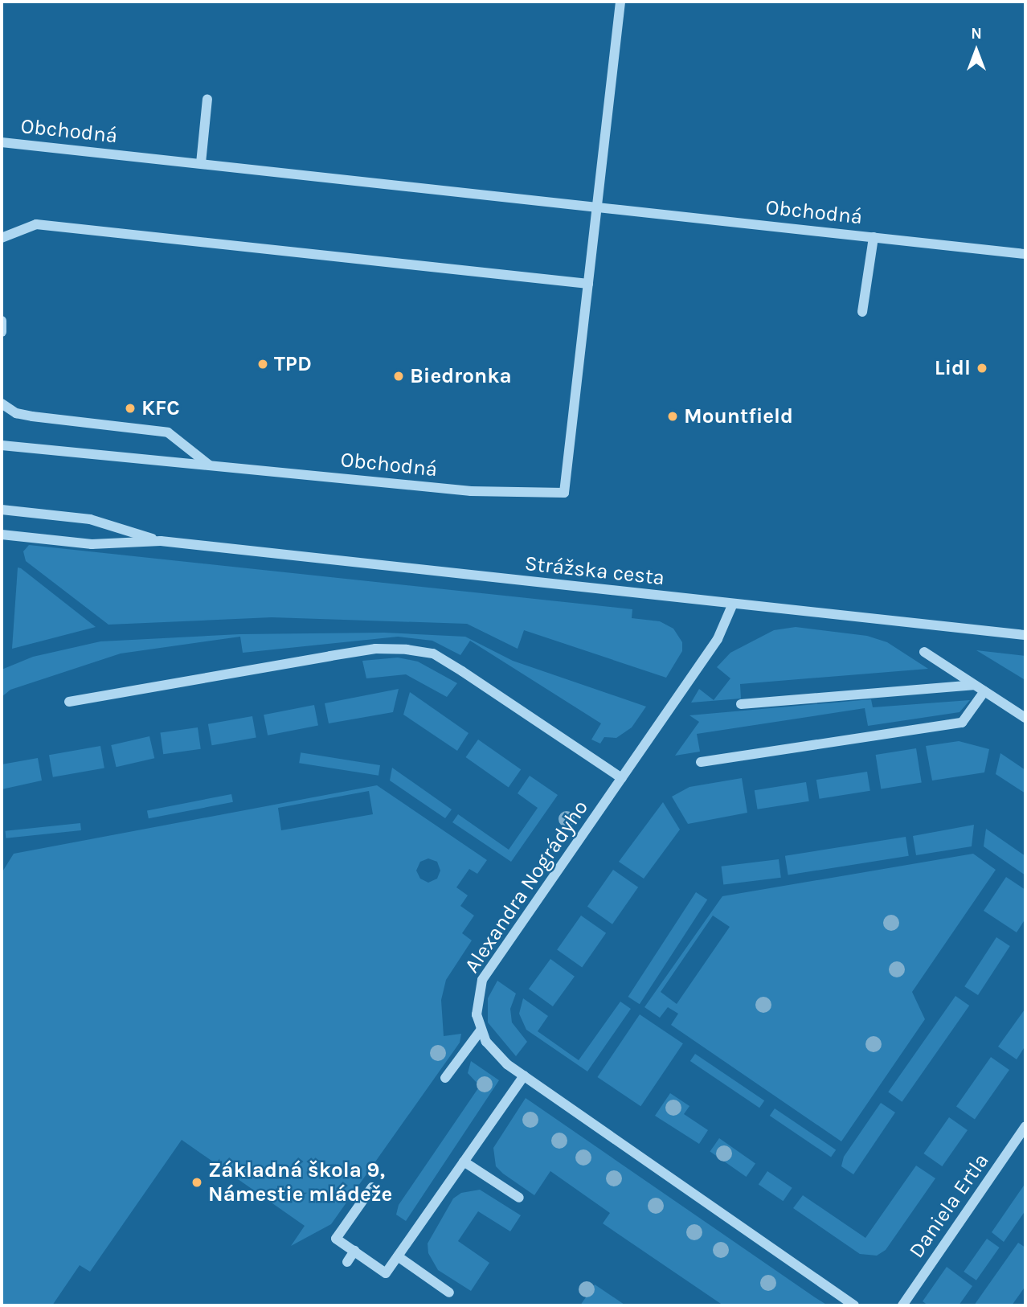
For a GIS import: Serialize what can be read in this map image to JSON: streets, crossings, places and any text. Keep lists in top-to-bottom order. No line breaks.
{"streets":{"street":["Obchodná","Strážska cesta","Alexandra Nográdyho","Daniela Ertla"]},"crossings":[["Strážska cesta","Alexandra Nográdyho"]],"places":["TPD","Lidl","Biedronka","KFC","Mountfield","Základná škola 9, Námestie mládeže"],"north":"top"}
